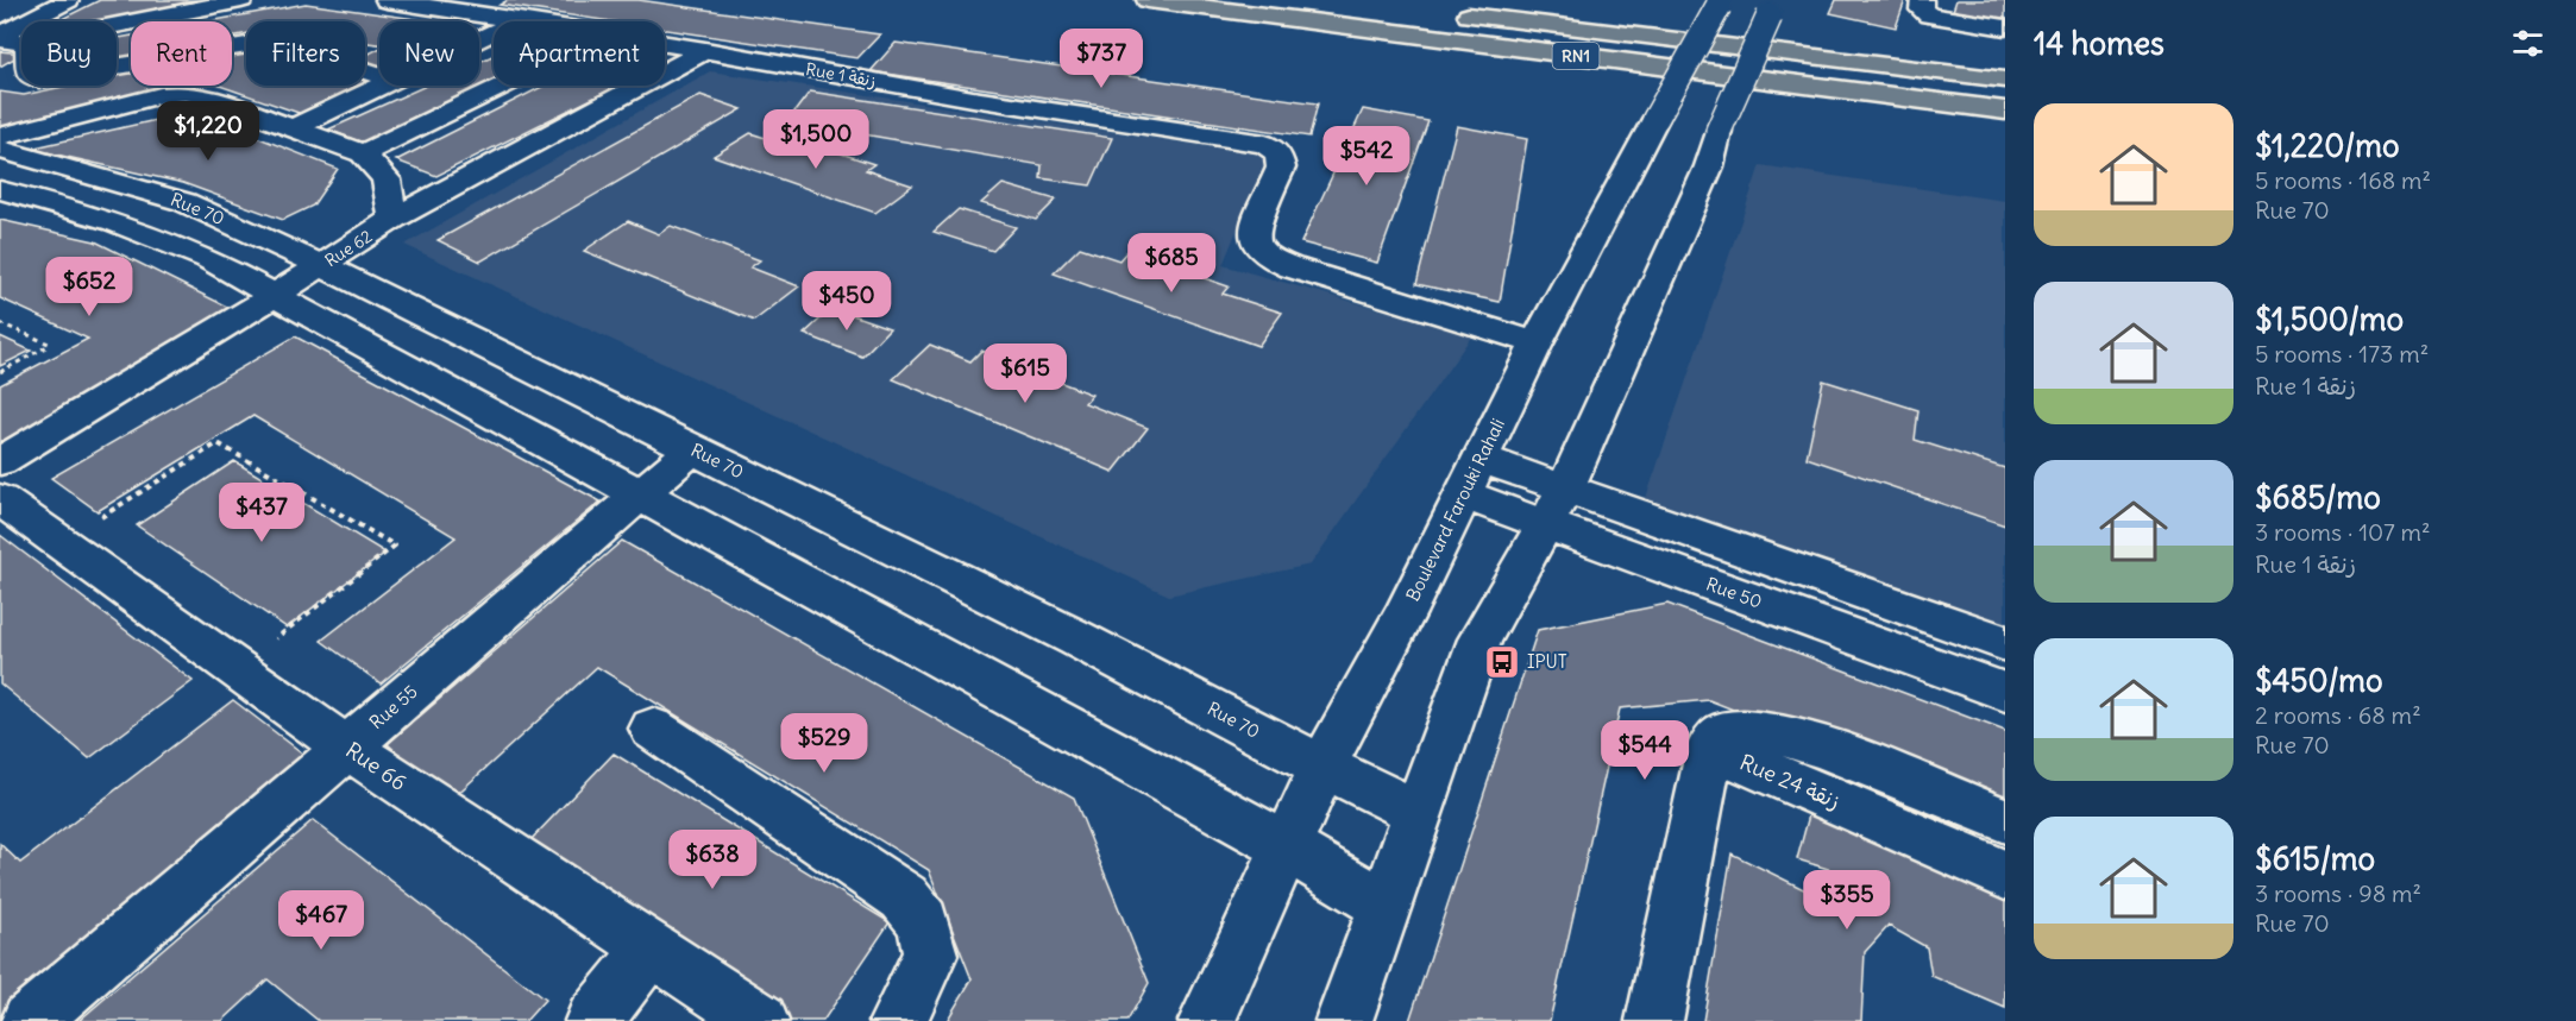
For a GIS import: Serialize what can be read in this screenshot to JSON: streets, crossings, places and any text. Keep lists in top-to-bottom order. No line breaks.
{"streets":{"highway":["RN1"],"street":["Rue 1 زنقة","Rue 70","Rue 62","Boulevard Farouki Rahali","Rue 50","Rue 55","Rue 66","Rue 24 زنقة"]},"crossings":[["Rue 1 زنقة","Rue 62"],["Rue 1 زنقة","Boulevard Farouki Rahali"],["Rue 70","Rue 62"],["Rue 70","Boulevard Farouki Rahali"],["Rue 70","Rue 55"],["Boulevard Farouki Rahali","Rue 50"],["Rue 55","Rue 66"]],"places":{"bus stop":["IPUT"]},"page":{"heading":"14 homes","chip":["Buy","Rent","Filters","New","Apartment"],"price":["$737","$1,220","$1,500","$542","$685","$652","$450","$615","$437","$529","$544","$638","$355","$467"],"list":[{"name":"$1,220/mo","note":"5 rooms · 168 m² · Rue 70"},{"name":"$1,500/mo","note":"5 rooms · 173 m² · Rue 1 زنقة"},{"name":"$685/mo","note":"3 rooms · 107 m² · Rue 1 زنقة"},{"name":"$450/mo","note":"2 rooms · 68 m² · Rue 70"},{"name":"$615/mo","note":"3 rooms · 98 m² · Rue 70"}]}}
